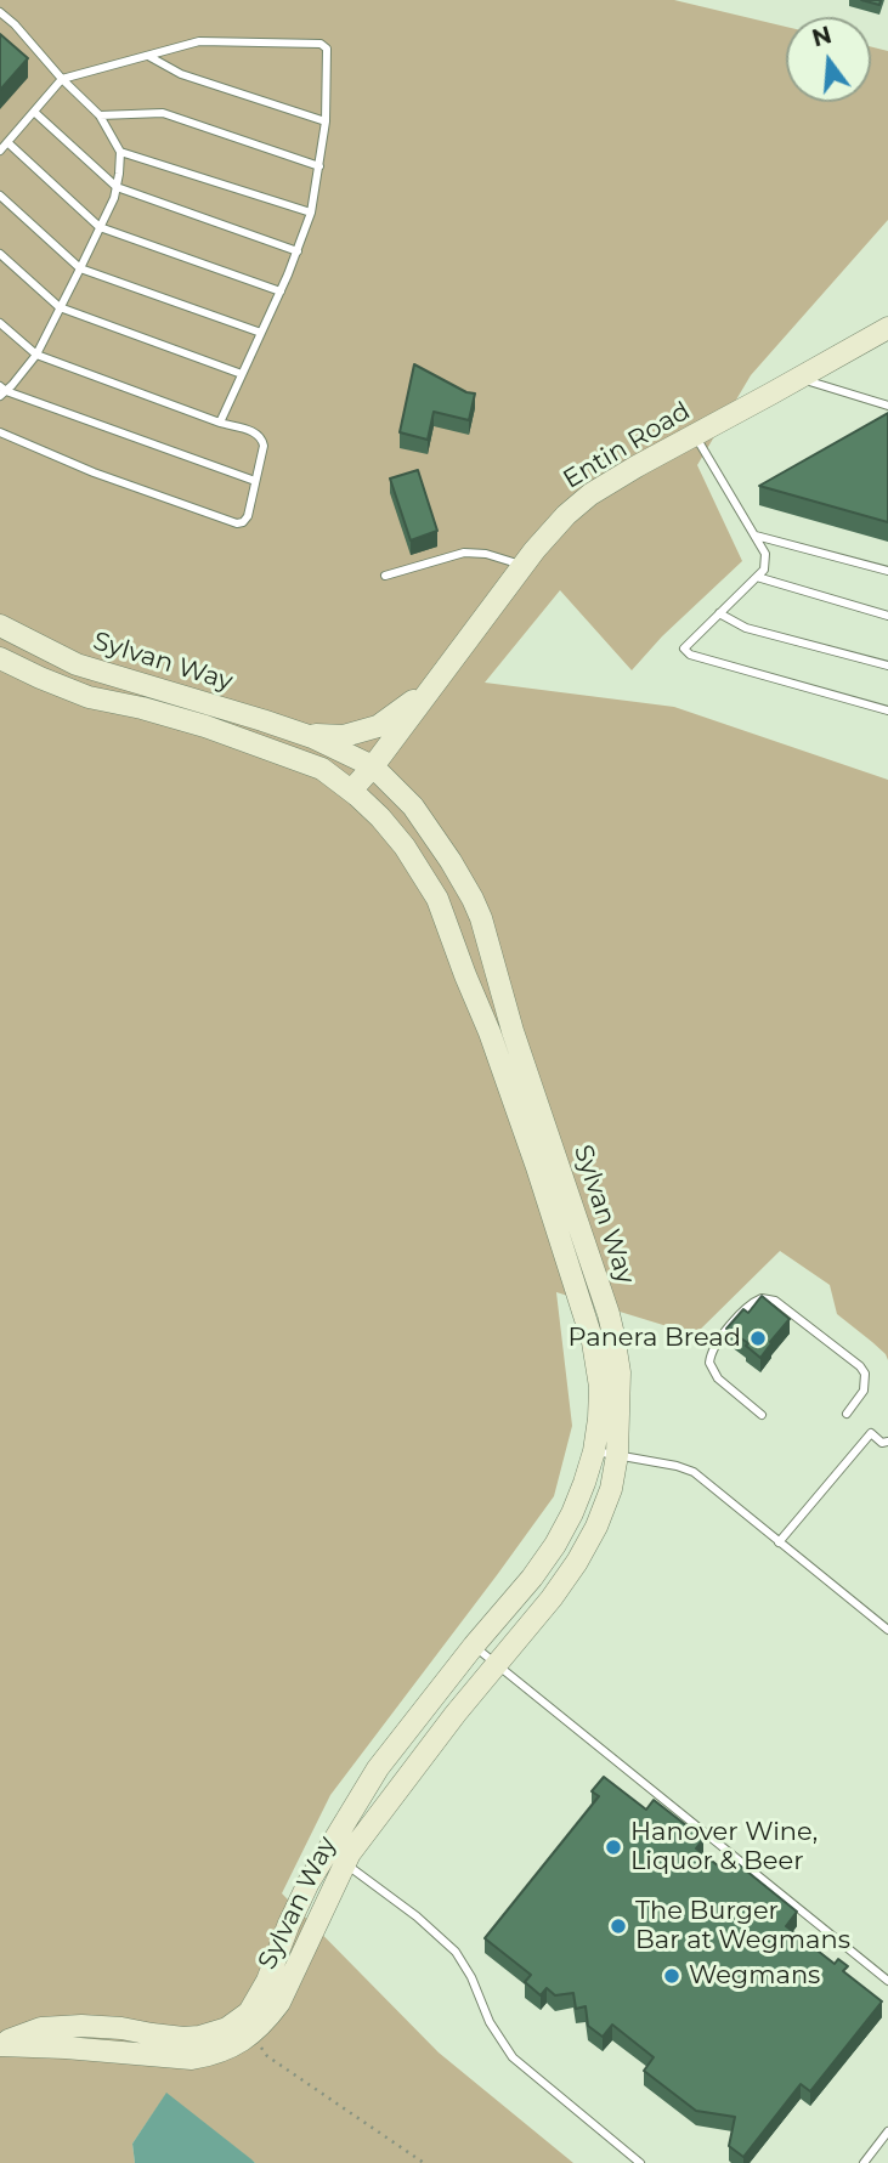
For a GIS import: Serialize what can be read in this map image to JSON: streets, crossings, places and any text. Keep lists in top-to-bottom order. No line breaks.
{"streets":{"street":["Entin Road","Sylvan Way"]},"crossings":[["Entin Road","Sylvan Way"]],"places":["Panera Bread","Hanover Wine, Liquor & Beer","The Burger Bar at Wegmans","Wegmans"],"north":"top"}
